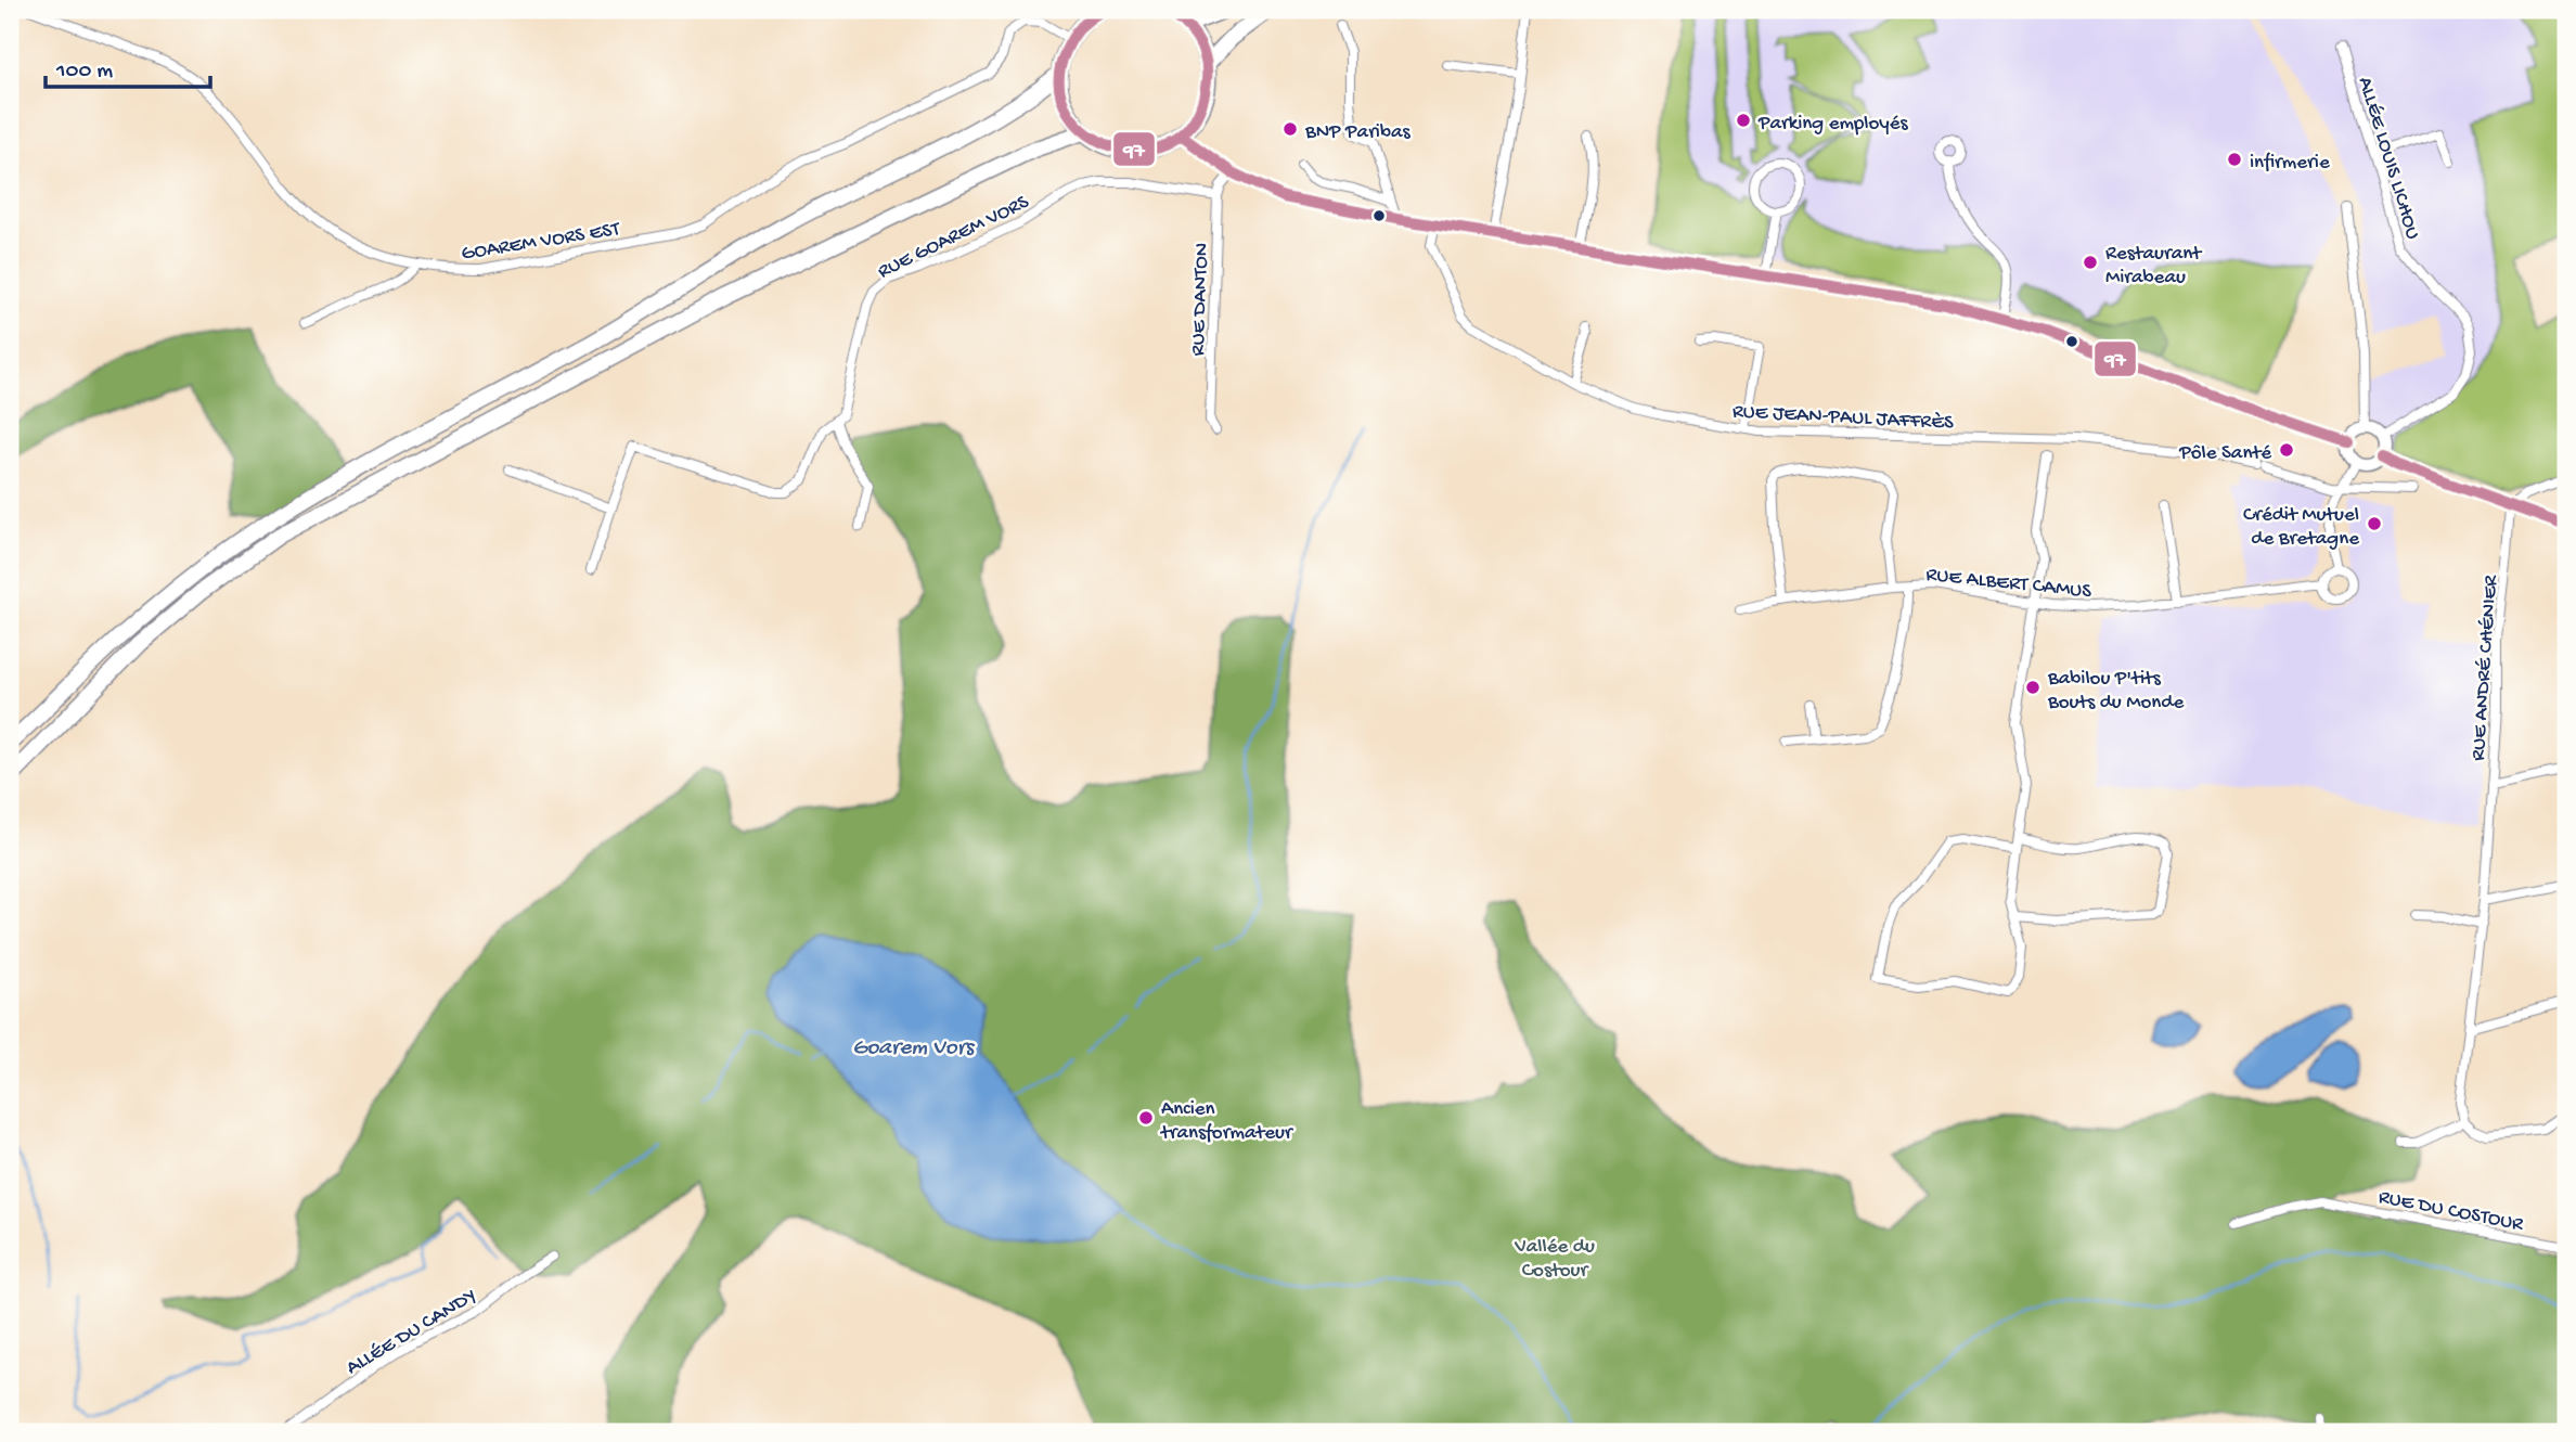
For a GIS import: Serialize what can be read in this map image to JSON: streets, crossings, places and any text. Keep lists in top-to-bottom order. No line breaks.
{"streets":{"street":["ALLÉE LOUIS LICHOU","RUE GOAREM VORS","GOAREM VORS EST","RUE DANTON","RUE JEAN-PAUL JAFFRÈS","RUE ALBERT CAMUS","RUE ANDRÉ CHÉNIER","RUE DU COSTOUR","ALLÉE DU CANDY"]},"crossings":[["RUE GOAREM VORS","RUE DANTON"]],"water":["Goarem Vors"],"parks":["Vallée du Costour"],"places":["Parking employés","BNP Paribas","infirmerie","Restaurant Mirabeau","Pôle Santé","Crédit Mutuel de Bretagne","Babilou P'tits Bouts du Monde","Ancien transformateur"],"lines":["transit line 97"],"scale_bar":"100 m"}
